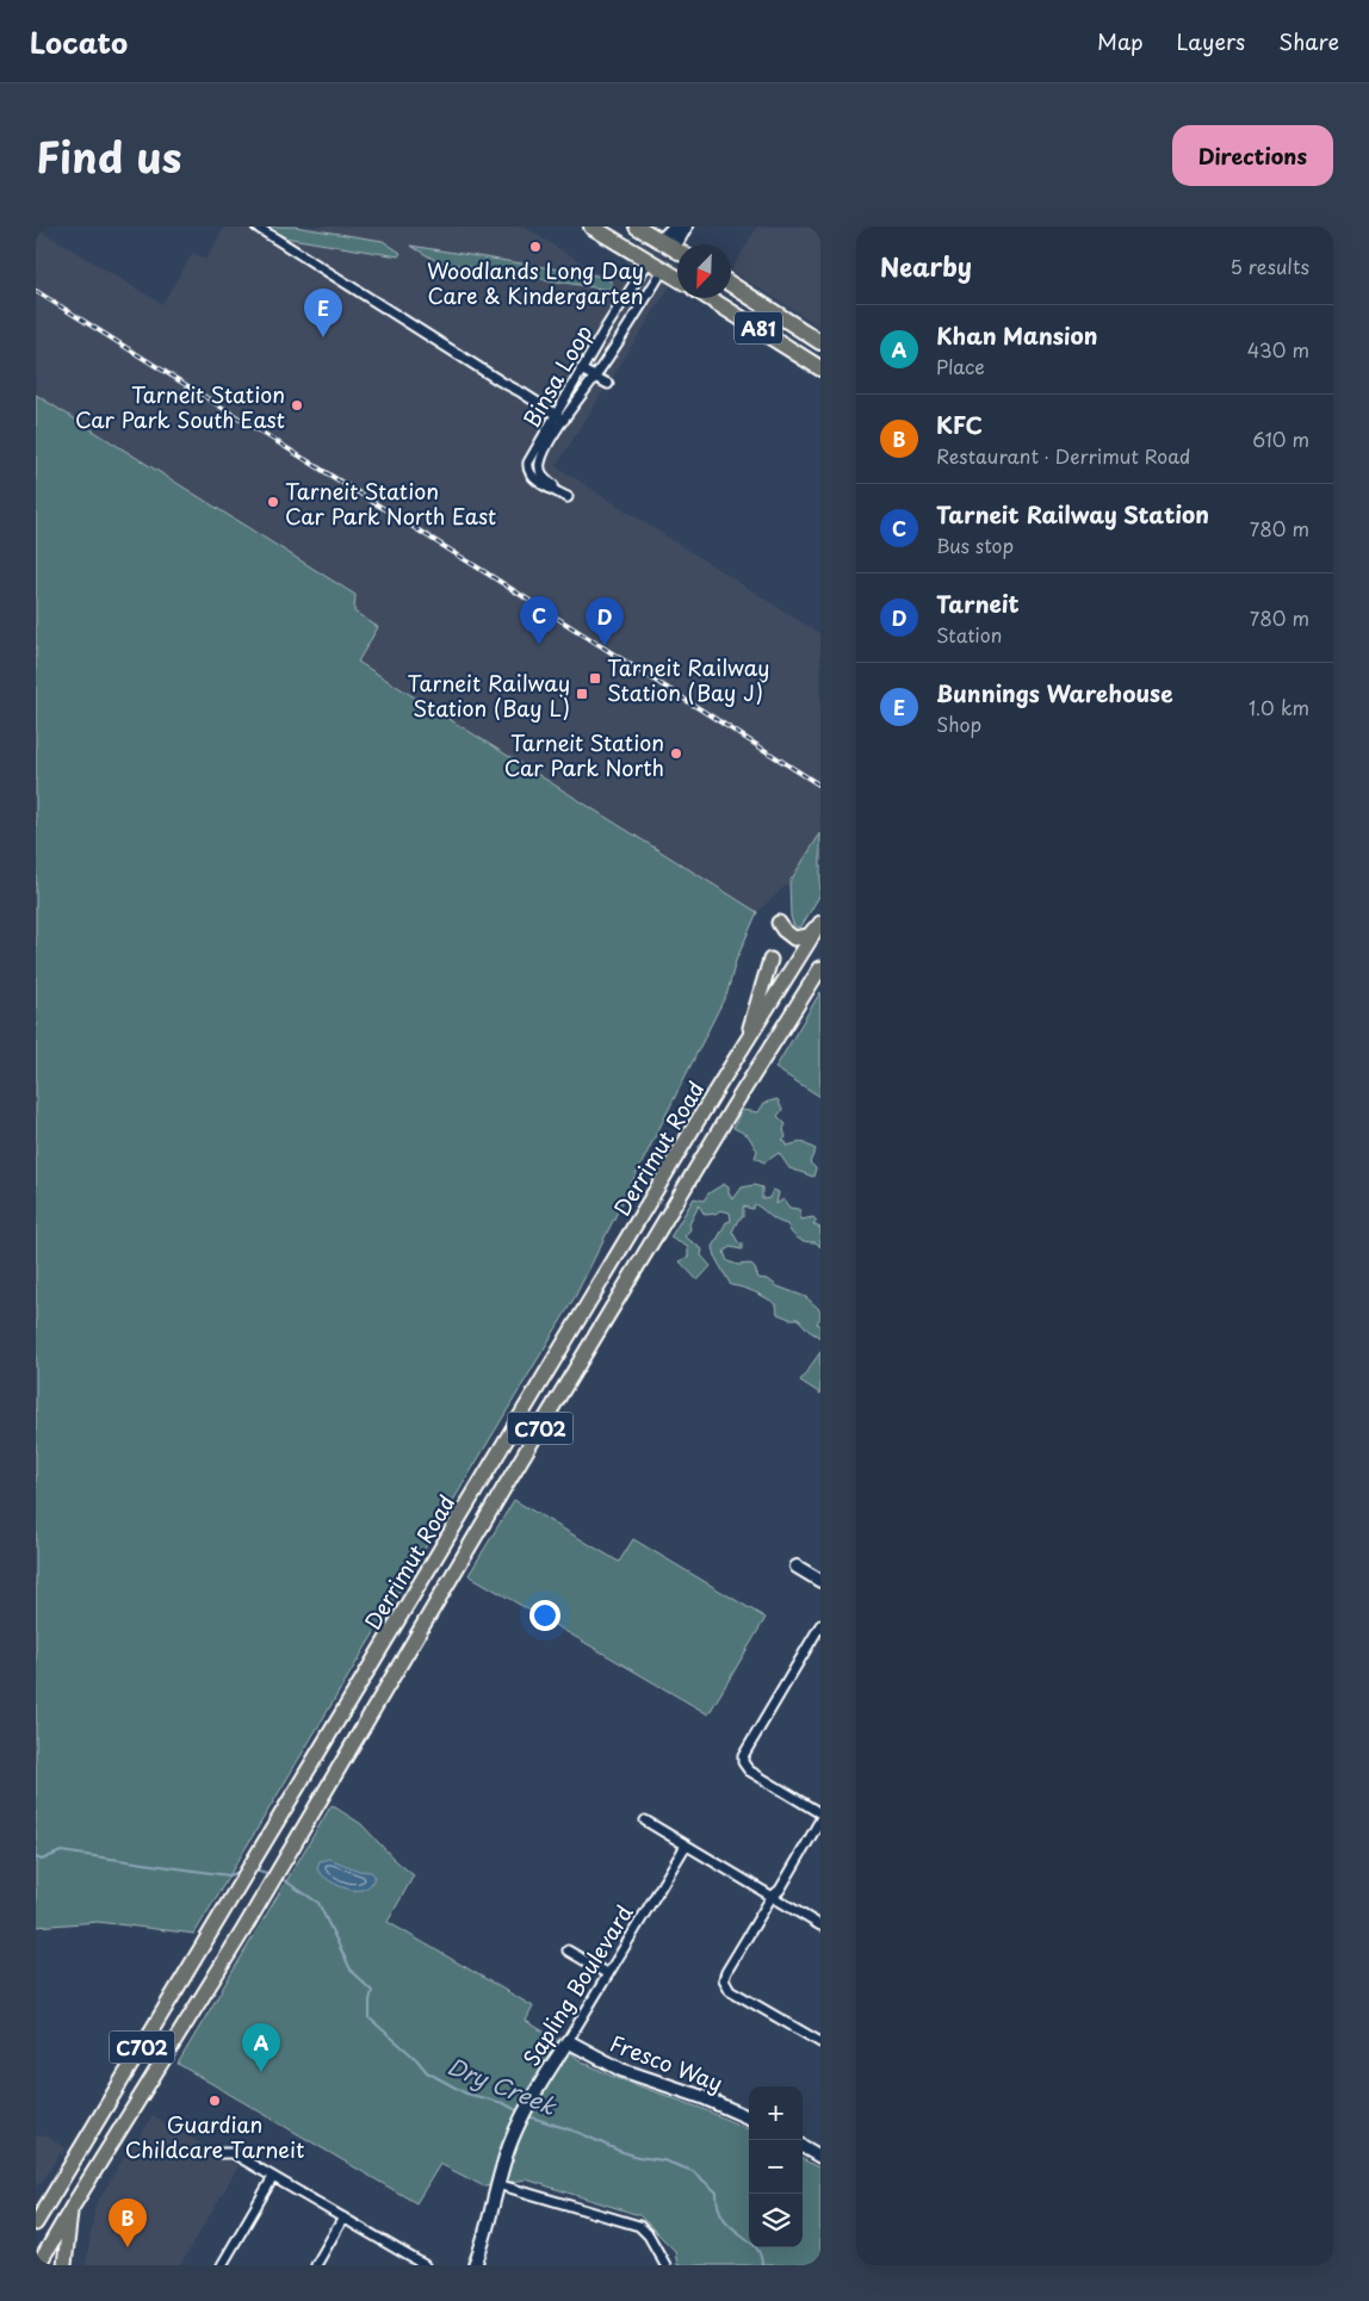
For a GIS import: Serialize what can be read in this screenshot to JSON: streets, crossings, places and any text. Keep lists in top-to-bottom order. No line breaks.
{"streets":{"highway":["A81"],"main road":["Derrimut Road","C702"],"street":["Binsa Loop","Sapling Boulevard","Fresco Way"]},"crossings":[["Sapling Boulevard","Fresco Way"]],"water":["Dry Creek"],"places":{"other":["Woodlands Long Day Care & Kindergarten","Tarneit Station Car Park South East","Tarneit Station Car Park North East","Tarneit Station Car Park North","Guardian Childcare Tarneit"],"transit":["Tarneit Railway Station (Bay J)","Tarneit Railway Station (Bay L)"]},"north":"bottom left","page":{"header":"Locato","nav":["Map","Layers","Share"],"title":"Find us","buttons":"Directions","heading":["Nearby","5 results"],"pins":["E","C","D","A","B"],"list":[{"mark":"A","name":"Khan Mansion","note":"Place","value":"430 m"},{"mark":"B","name":"KFC","note":"Restaurant · Derrimut Road","value":"610 m"},{"mark":"C","name":"Tarneit Railway Station","note":"Bus stop","value":"780 m"},{"mark":"D","name":"Tarneit","note":"Station","value":"780 m"},{"mark":"E","name":"Bunnings Warehouse","note":"Shop","value":"1.0 km"}],"map_buttons":["+","−"]}}
